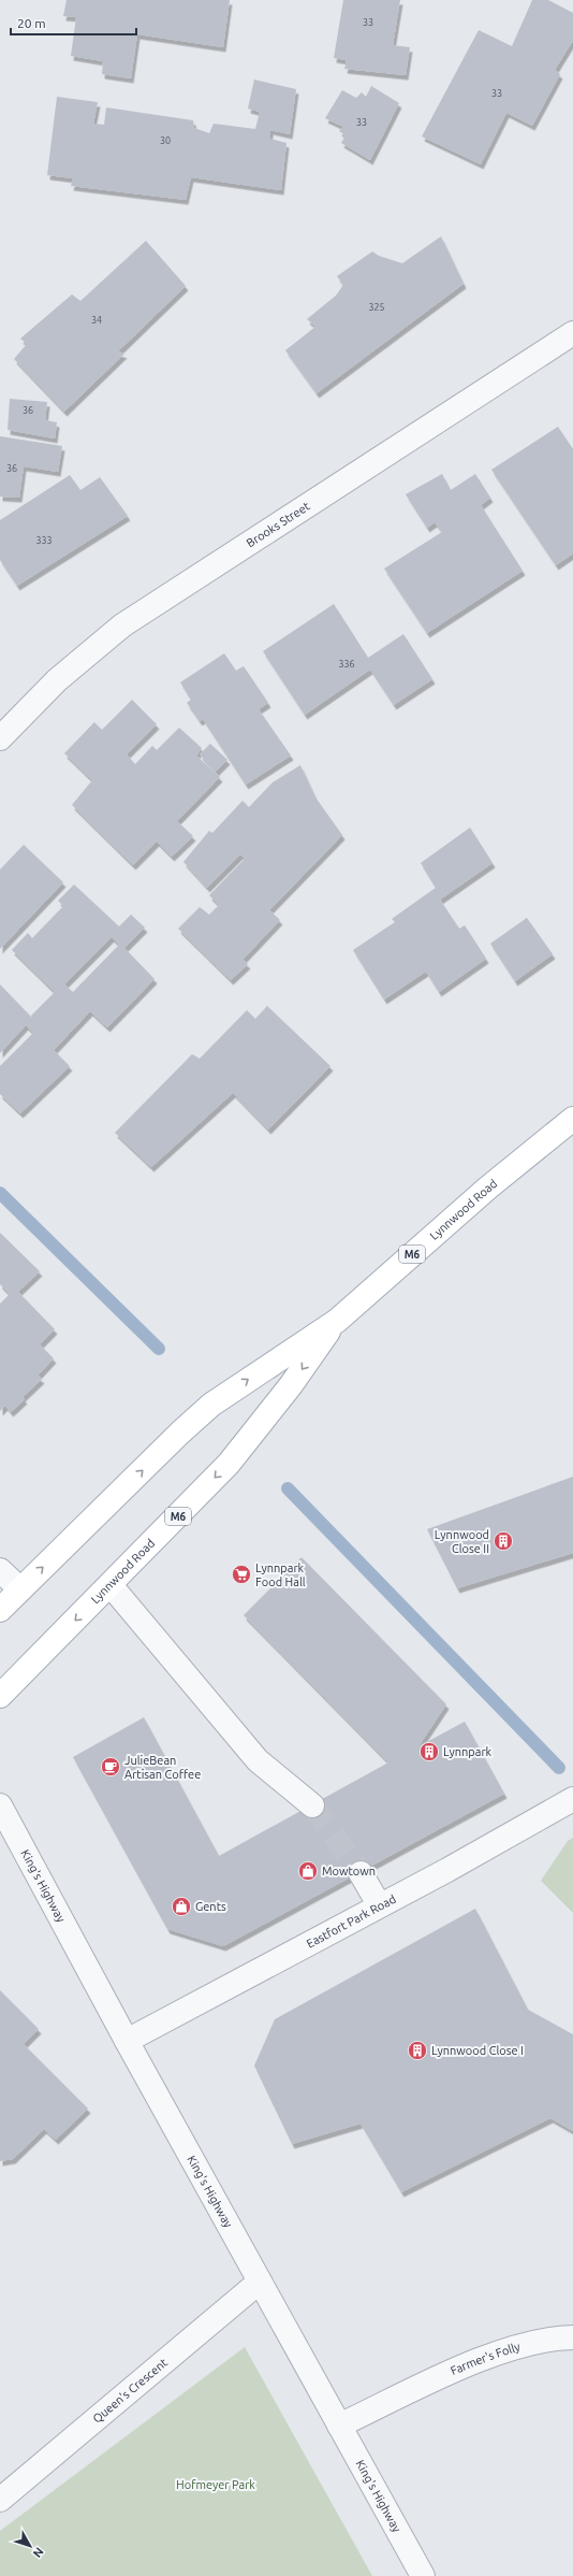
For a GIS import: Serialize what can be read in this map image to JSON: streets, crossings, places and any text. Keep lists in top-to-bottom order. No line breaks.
{"streets":{"main road":["Lynnwood Road","M6"],"street":["Brooks Street","King's Highway","Eastfort Park Road","Farmer's Folly","Queen's Crescent"]},"crossings":[["King's Highway","Eastfort Park Road"],["King's Highway","Farmer's Folly"],["King's Highway","Queen's Crescent"]],"parks":["Hofmeyer Park"],"places":{"building":["Lynnwood Close II","Lynnpark","Lynnwood Close I"],"supermarket":["Lynnpark Food Hall"],"cafe":["JulieBean Artisan Coffee"],"shop":["Mowtown","Gents"]},"house_numbers":["33","33","33","30","325","34","36","36","333","336"],"scale_bar":"20 m","north":"bottom right"}
